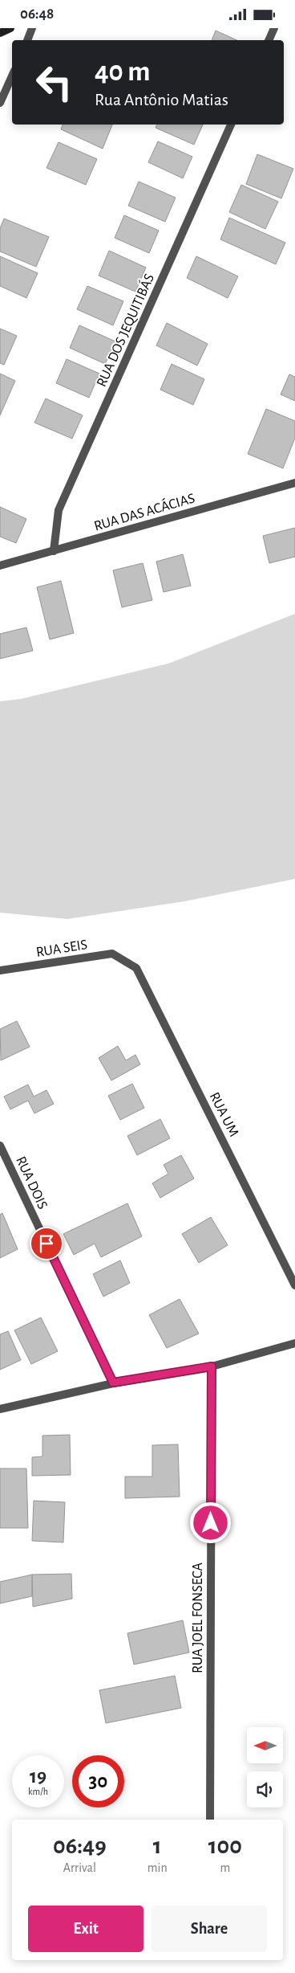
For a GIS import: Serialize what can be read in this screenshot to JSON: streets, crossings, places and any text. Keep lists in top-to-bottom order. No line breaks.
{"streets":{"street":["RUA DOS JEQUITIBÁS","RUA DAS ACÁCIAS","RUA SEIS","RUA UM","RUA DOIS","RUA JOEL FONSECA"]},"crossings":[["RUA DOS JEQUITIBÁS","RUA DAS ACÁCIAS"],["RUA SEIS","RUA UM"]],"north":"left","page":{"status":"06:48","turn":["40 m","Rua Antônio Matias"],"speed":"19 km/h","limit":"30","eta":["06:49","Arrival","1","min","100","m"],"buttons":["Exit","Share"]}}
